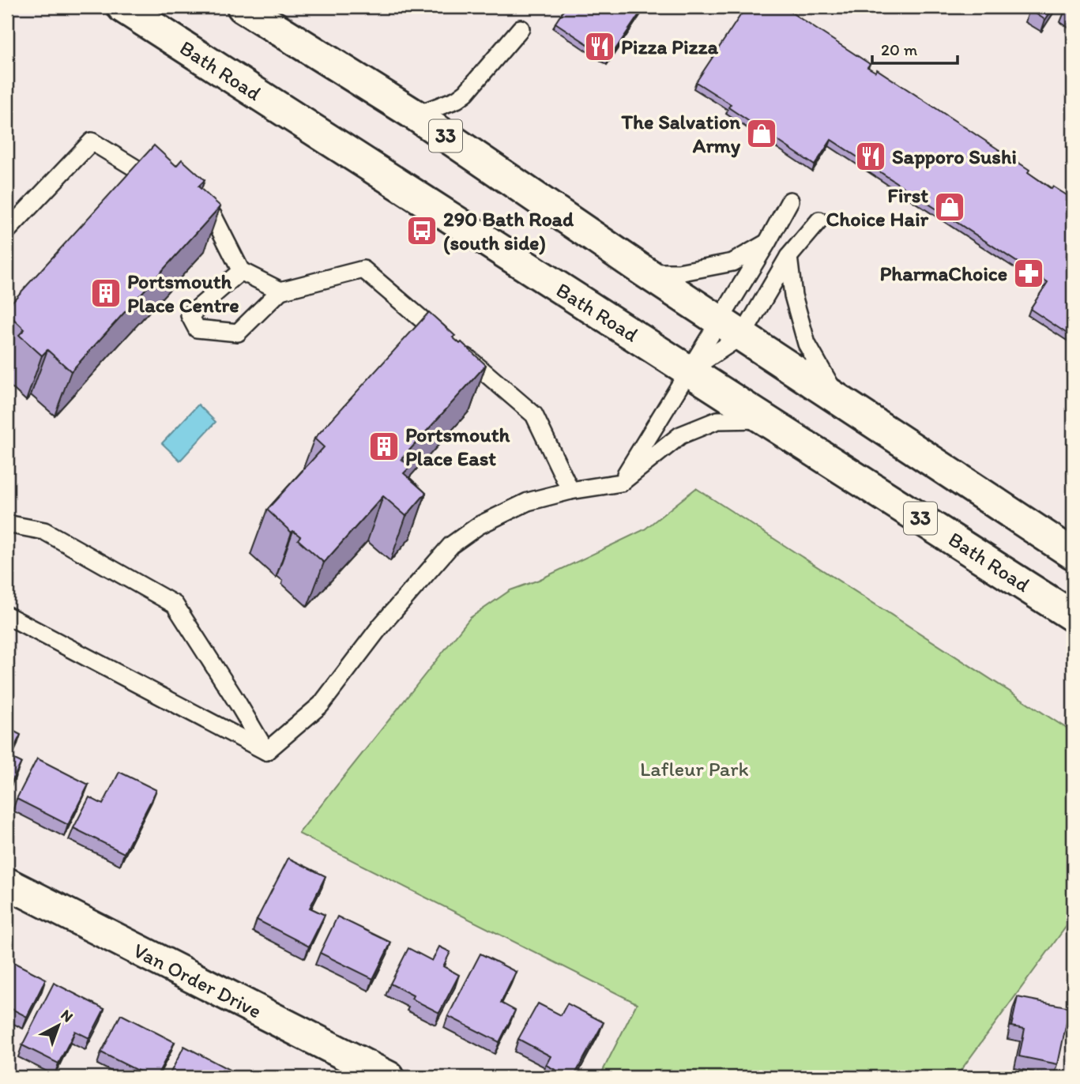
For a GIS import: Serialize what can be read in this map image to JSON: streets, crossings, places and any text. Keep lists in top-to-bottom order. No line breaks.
{"streets":{"main road":["Bath Road","33","Van Order Drive"]},"parks":["Lafleur Park"],"places":{"restaurant":["Pizza Pizza","Sapporo Sushi"],"shop":["The Salvation Army","First Choice Hair"],"bus stop":["290 Bath Road (south side)"],"pharmacy":["PharmaChoice"],"building":["Portsmouth Place Centre","Portsmouth Place East"]},"scale_bar":"20 m","north":"top right"}
